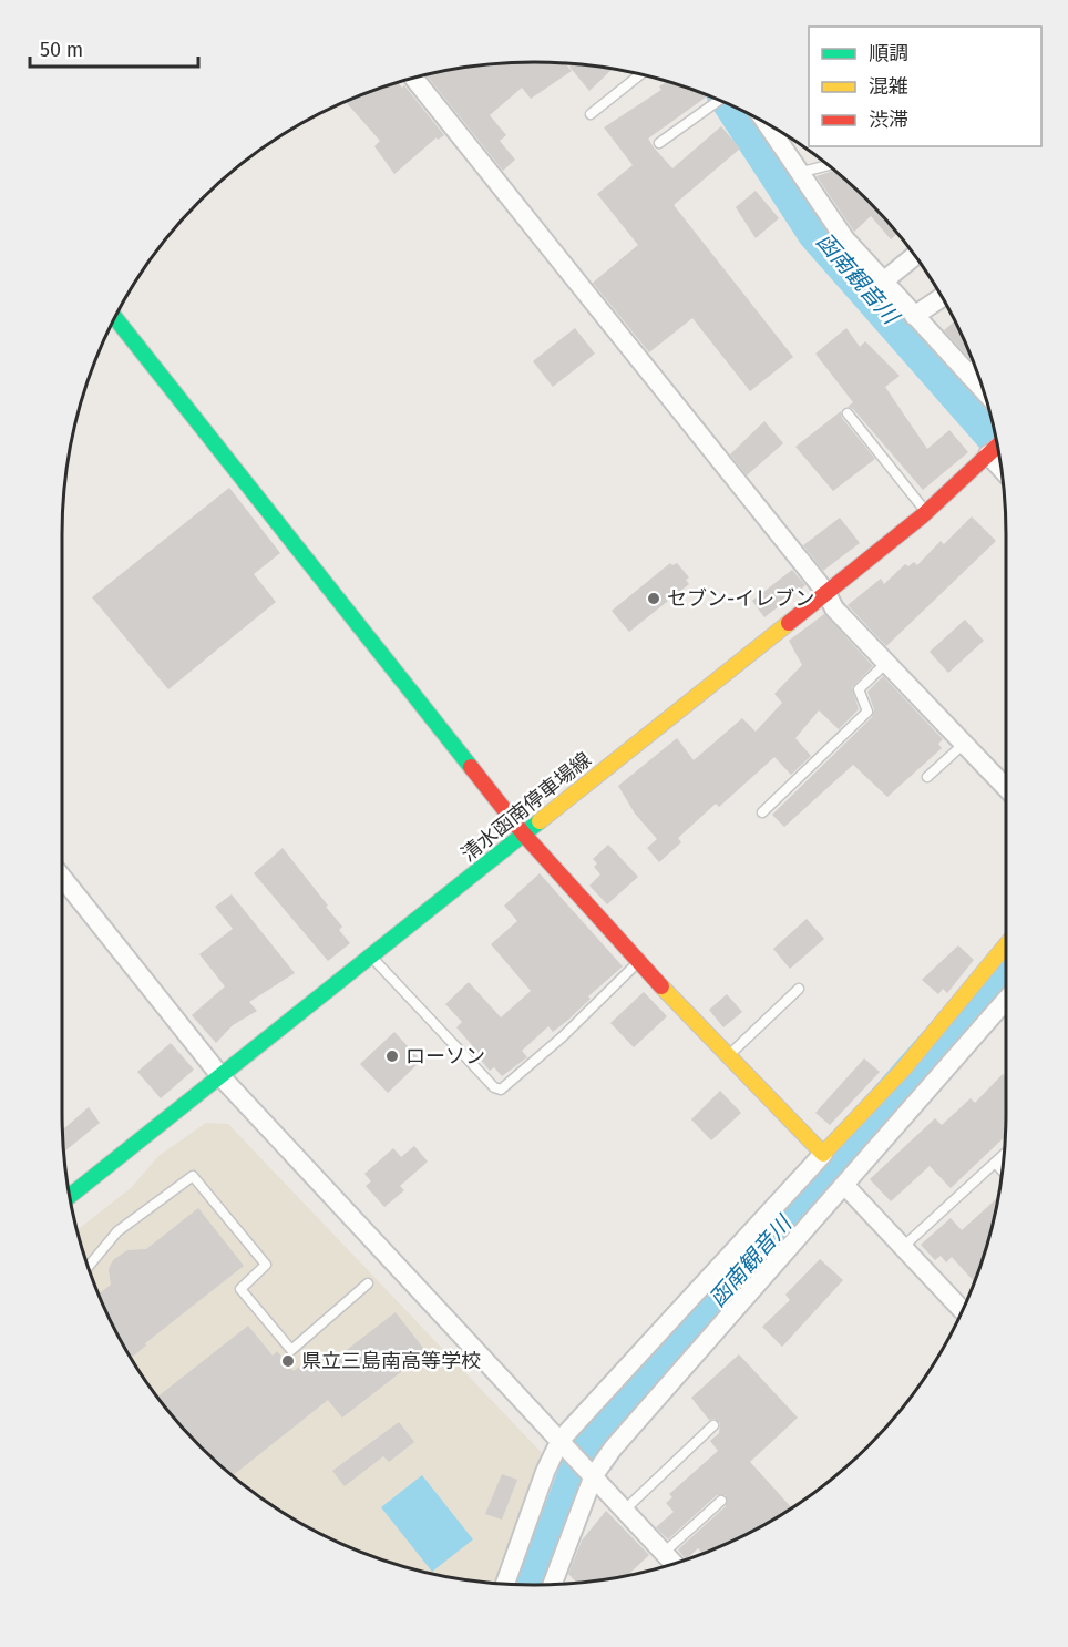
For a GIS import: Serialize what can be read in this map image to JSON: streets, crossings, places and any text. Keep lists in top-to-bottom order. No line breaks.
{"streets":{"street":["清水函南停車場線"]},"water":["函南観音川"],"places":["セブン-イレブン","ローソン","県立三島南高等学校"],"legend":["順調","混雑","渋滞"],"scale_bar":"50 m"}
